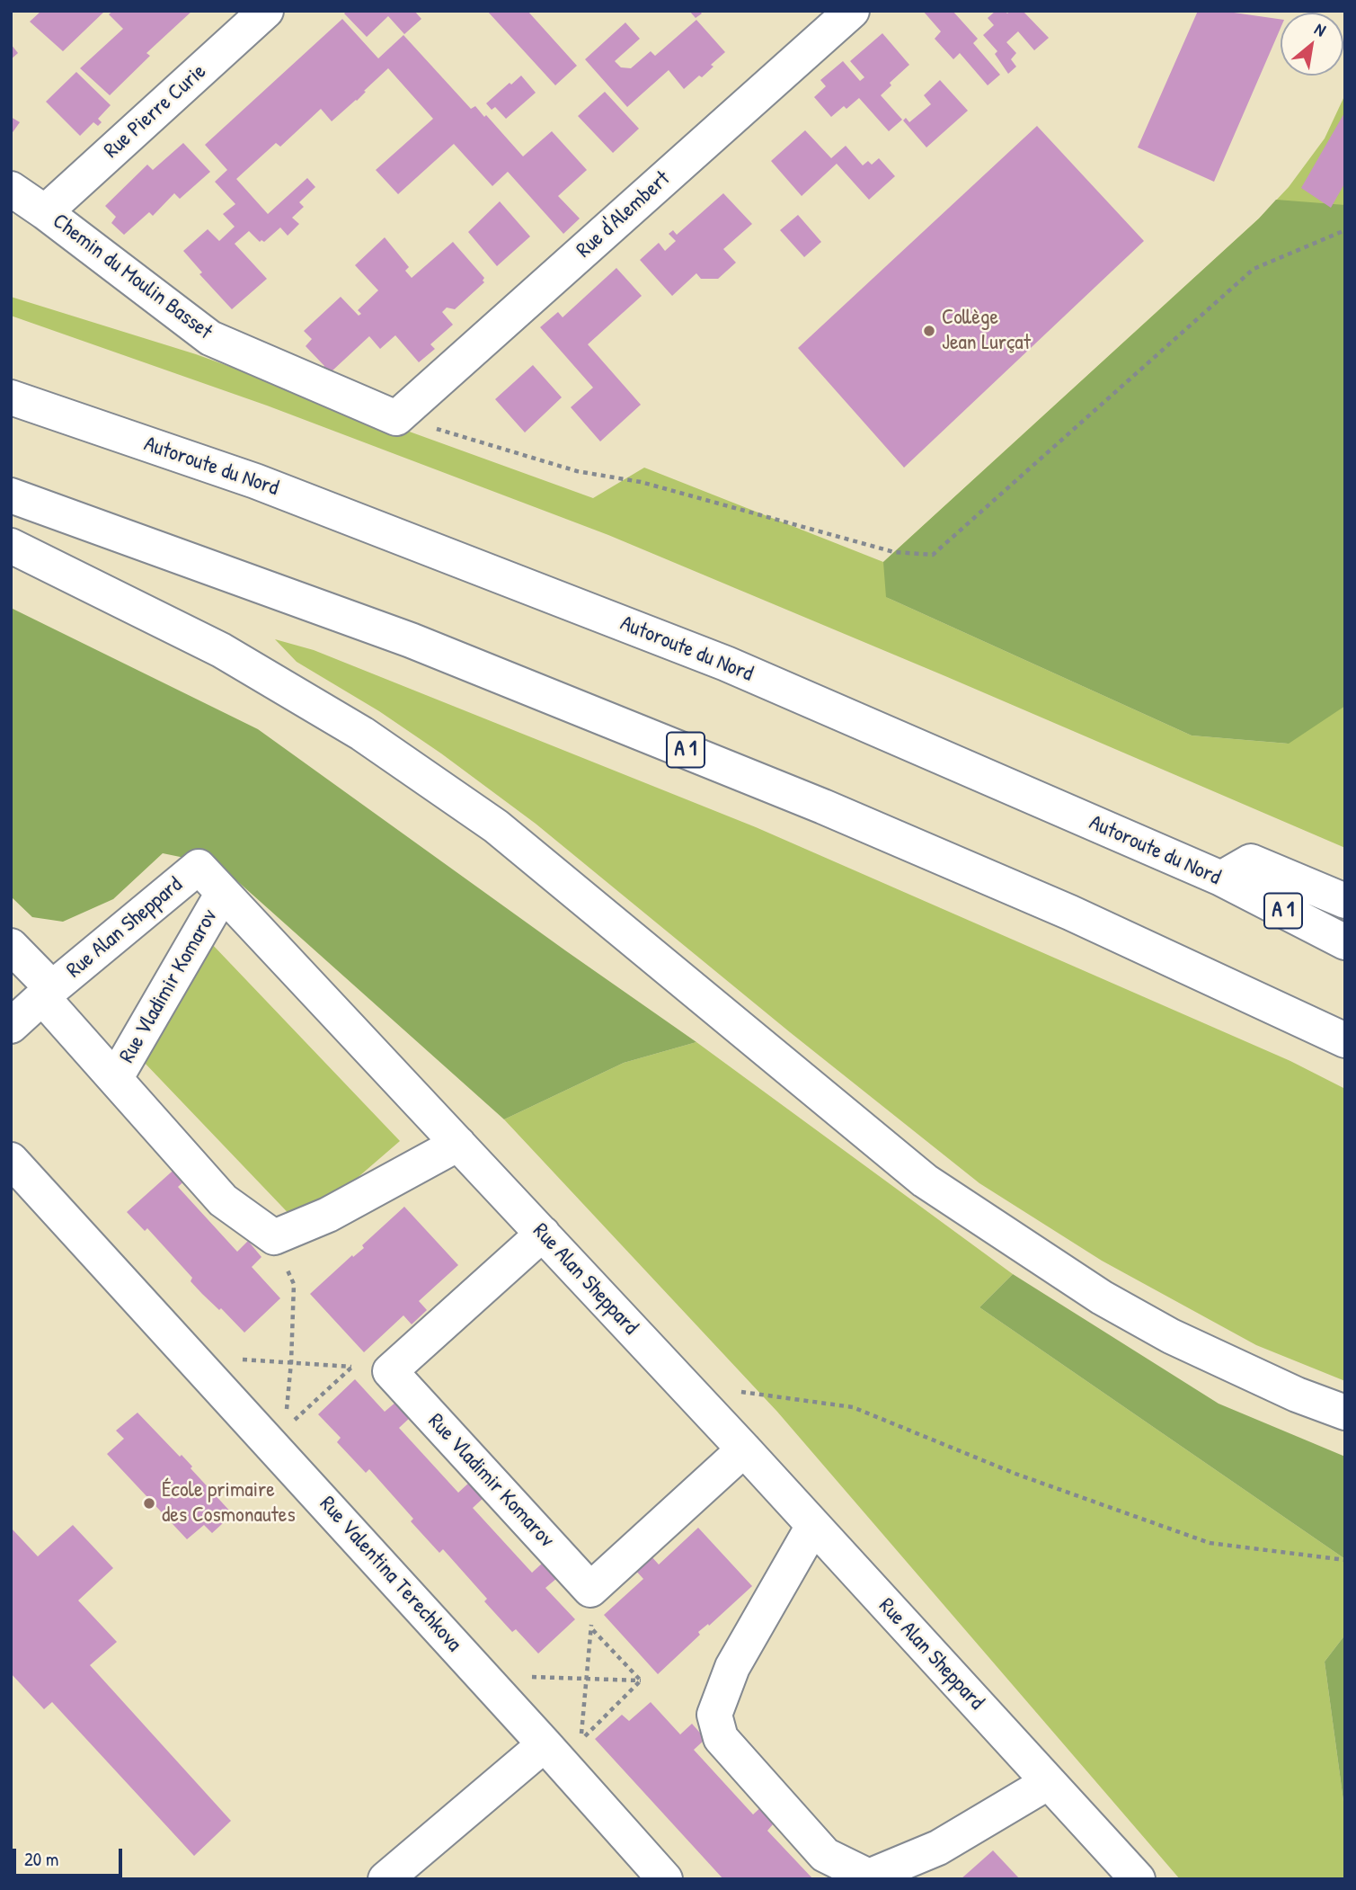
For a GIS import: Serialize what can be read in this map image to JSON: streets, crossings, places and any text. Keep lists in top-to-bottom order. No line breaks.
{"streets":{"main road":["Rue Pierre Curie","Rue d'Alembert","Chemin du Moulin Basset","Autoroute du Nord","A 1","Rue Alan Sheppard","Rue Vladimir Komarov","Rue Valentina Terechkova"]},"crossings":[["Rue Pierre Curie","Chemin du Moulin Basset"],["Rue d'Alembert","Chemin du Moulin Basset"],["Rue Alan Sheppard","Rue Vladimir Komarov"]],"places":["Collège Jean Lurçat","École primaire des Cosmonautes"],"scale_bar":"20 m","north":"top right"}
